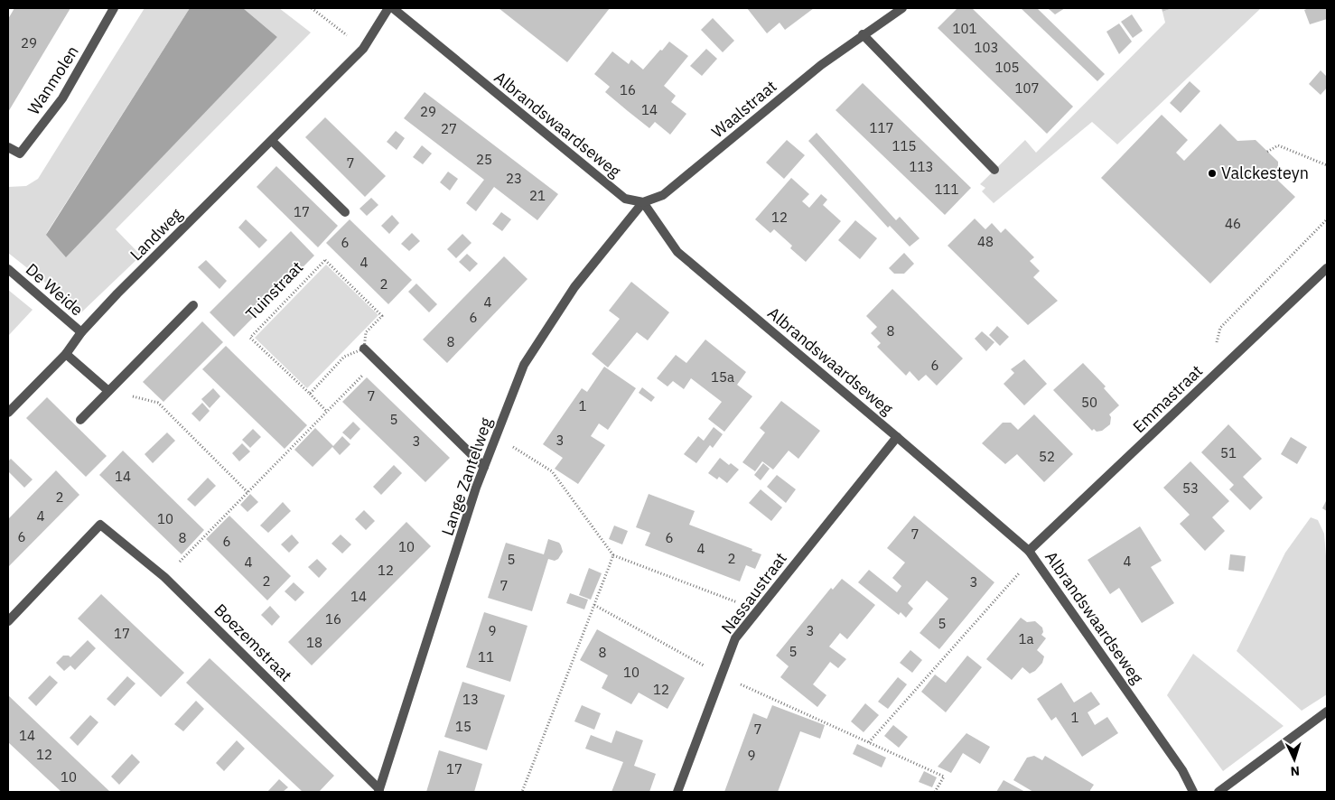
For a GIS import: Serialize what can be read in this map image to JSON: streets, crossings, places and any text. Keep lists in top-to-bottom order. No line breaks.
{"streets":{"street":["Wanmolen","Waalstraat","Albrandswaardseweg","Landweg","De Weide","Emmastraat","Lange Zantelweg","Nassaustraat","Boezemstraat"],"path":["Tuinstraat"]},"crossings":[["Waalstraat","Albrandswaardseweg"],["Waalstraat","Lange Zantelweg"],["Albrandswaardseweg","Emmastraat"],["Albrandswaardseweg","Lange Zantelweg"],["Albrandswaardseweg","Nassaustraat"],["Landweg","De Weide"],["Lange Zantelweg","Boezemstraat"]],"places":["Valckesteyn"],"house_numbers":["101","29","103","105","107","16","14","29","117","27","115","25","7","113","23","111","21","17","12","46","48","6","4","2","4","6","8","8","6","15a","7","50","1","5","3","3","51","52","14","53","2","4","10","7","6","8","6","6","10","4","2","5","4","4","12","2","3","7","14","16","5","9","3","17","1a","18","5","8","11","10","12","13","1","15","7","14","12","9","17","10"],"north":"bottom"}
